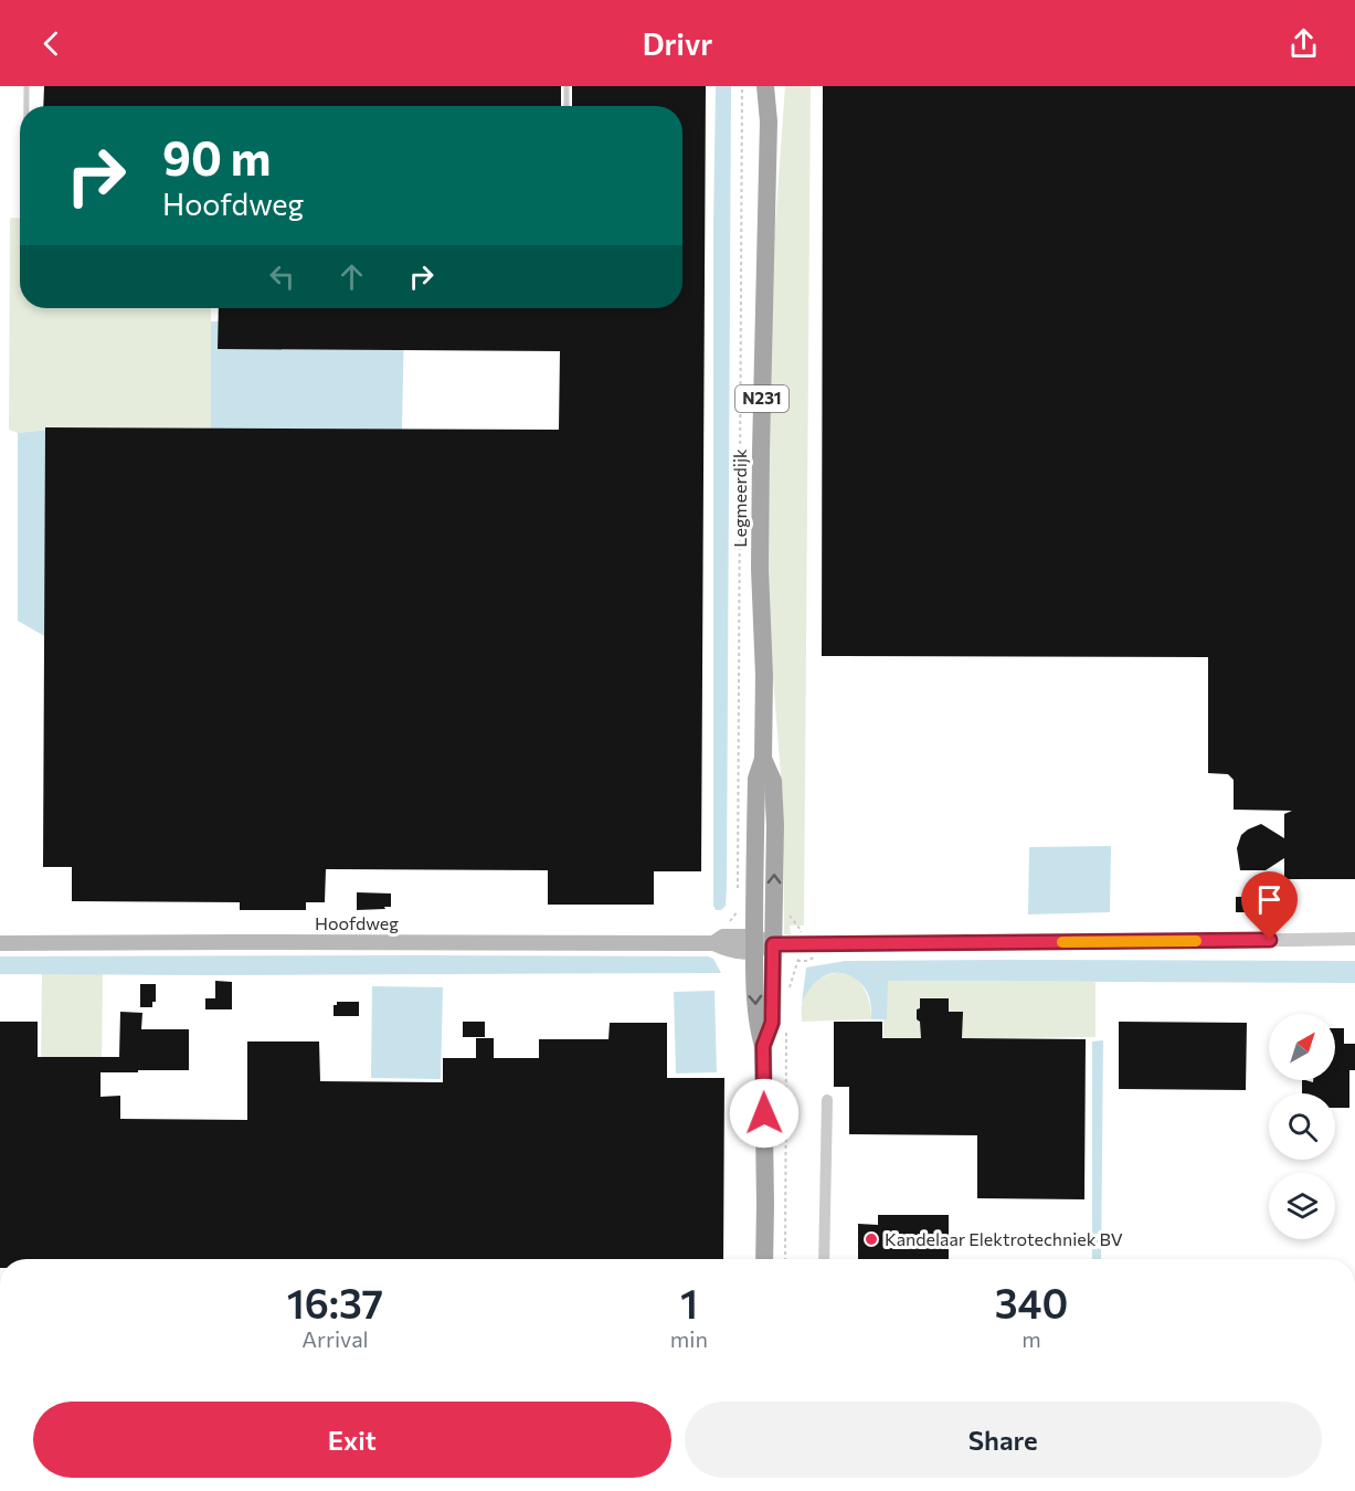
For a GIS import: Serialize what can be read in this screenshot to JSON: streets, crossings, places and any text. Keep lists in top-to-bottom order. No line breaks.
{"streets":{"main road":["N231","Legmeerdijk","Hoofdweg"]},"crossings":[["N231","Legmeerdijk"],["N231","Hoofdweg"],["Legmeerdijk","Hoofdweg"]],"places":["Kandelaar Elektrotechniek BV"],"north":"top right","page":{"header":"Drivr","turn":["90 m","Hoofdweg"],"eta":["16:37","Arrival","1","min","340","m"],"buttons":["Exit","Share"]}}
